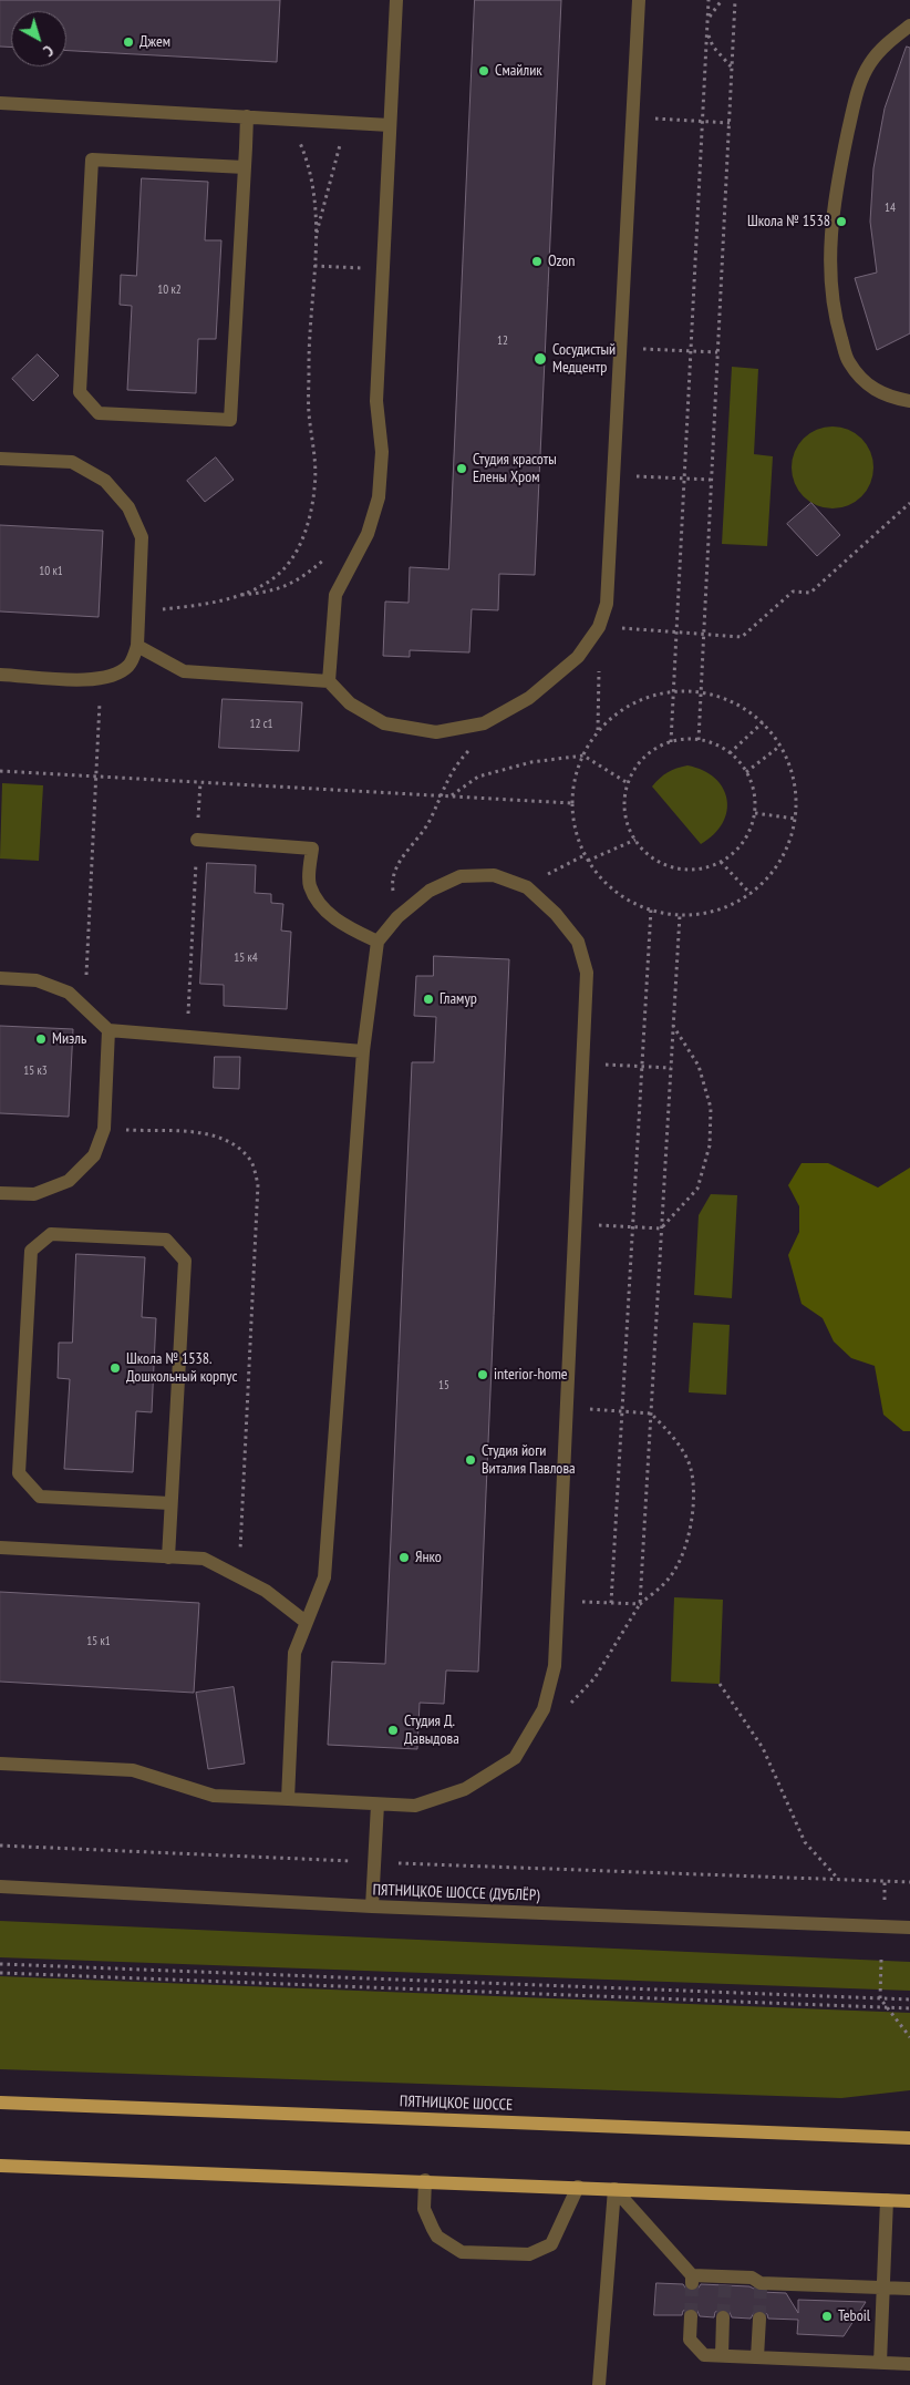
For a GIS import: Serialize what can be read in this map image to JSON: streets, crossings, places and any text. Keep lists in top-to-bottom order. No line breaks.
{"streets":{"main road":["ПЯТНИЦКОЕ ШОССЕ"],"street":["ПЯТНИЦКОЕ ШОССЕ (ДУБЛЁР)"]},"places":["Джем","Смайлик","Школа № 1538","Ozon","Сосудистый Медцентр","Студия красоты Елены Хром","Гламур","Миэль","Школа № 1538. Дошкольный корпус","interior-home","Студия йоги Виталия Павлова","Янко","Студия Д. Давыдова","Teboil"],"house_numbers":["14","10 к2","12","10 к1","12 с1","15 к4","15 к3","15","15 к1"],"north":"bottom right"}
